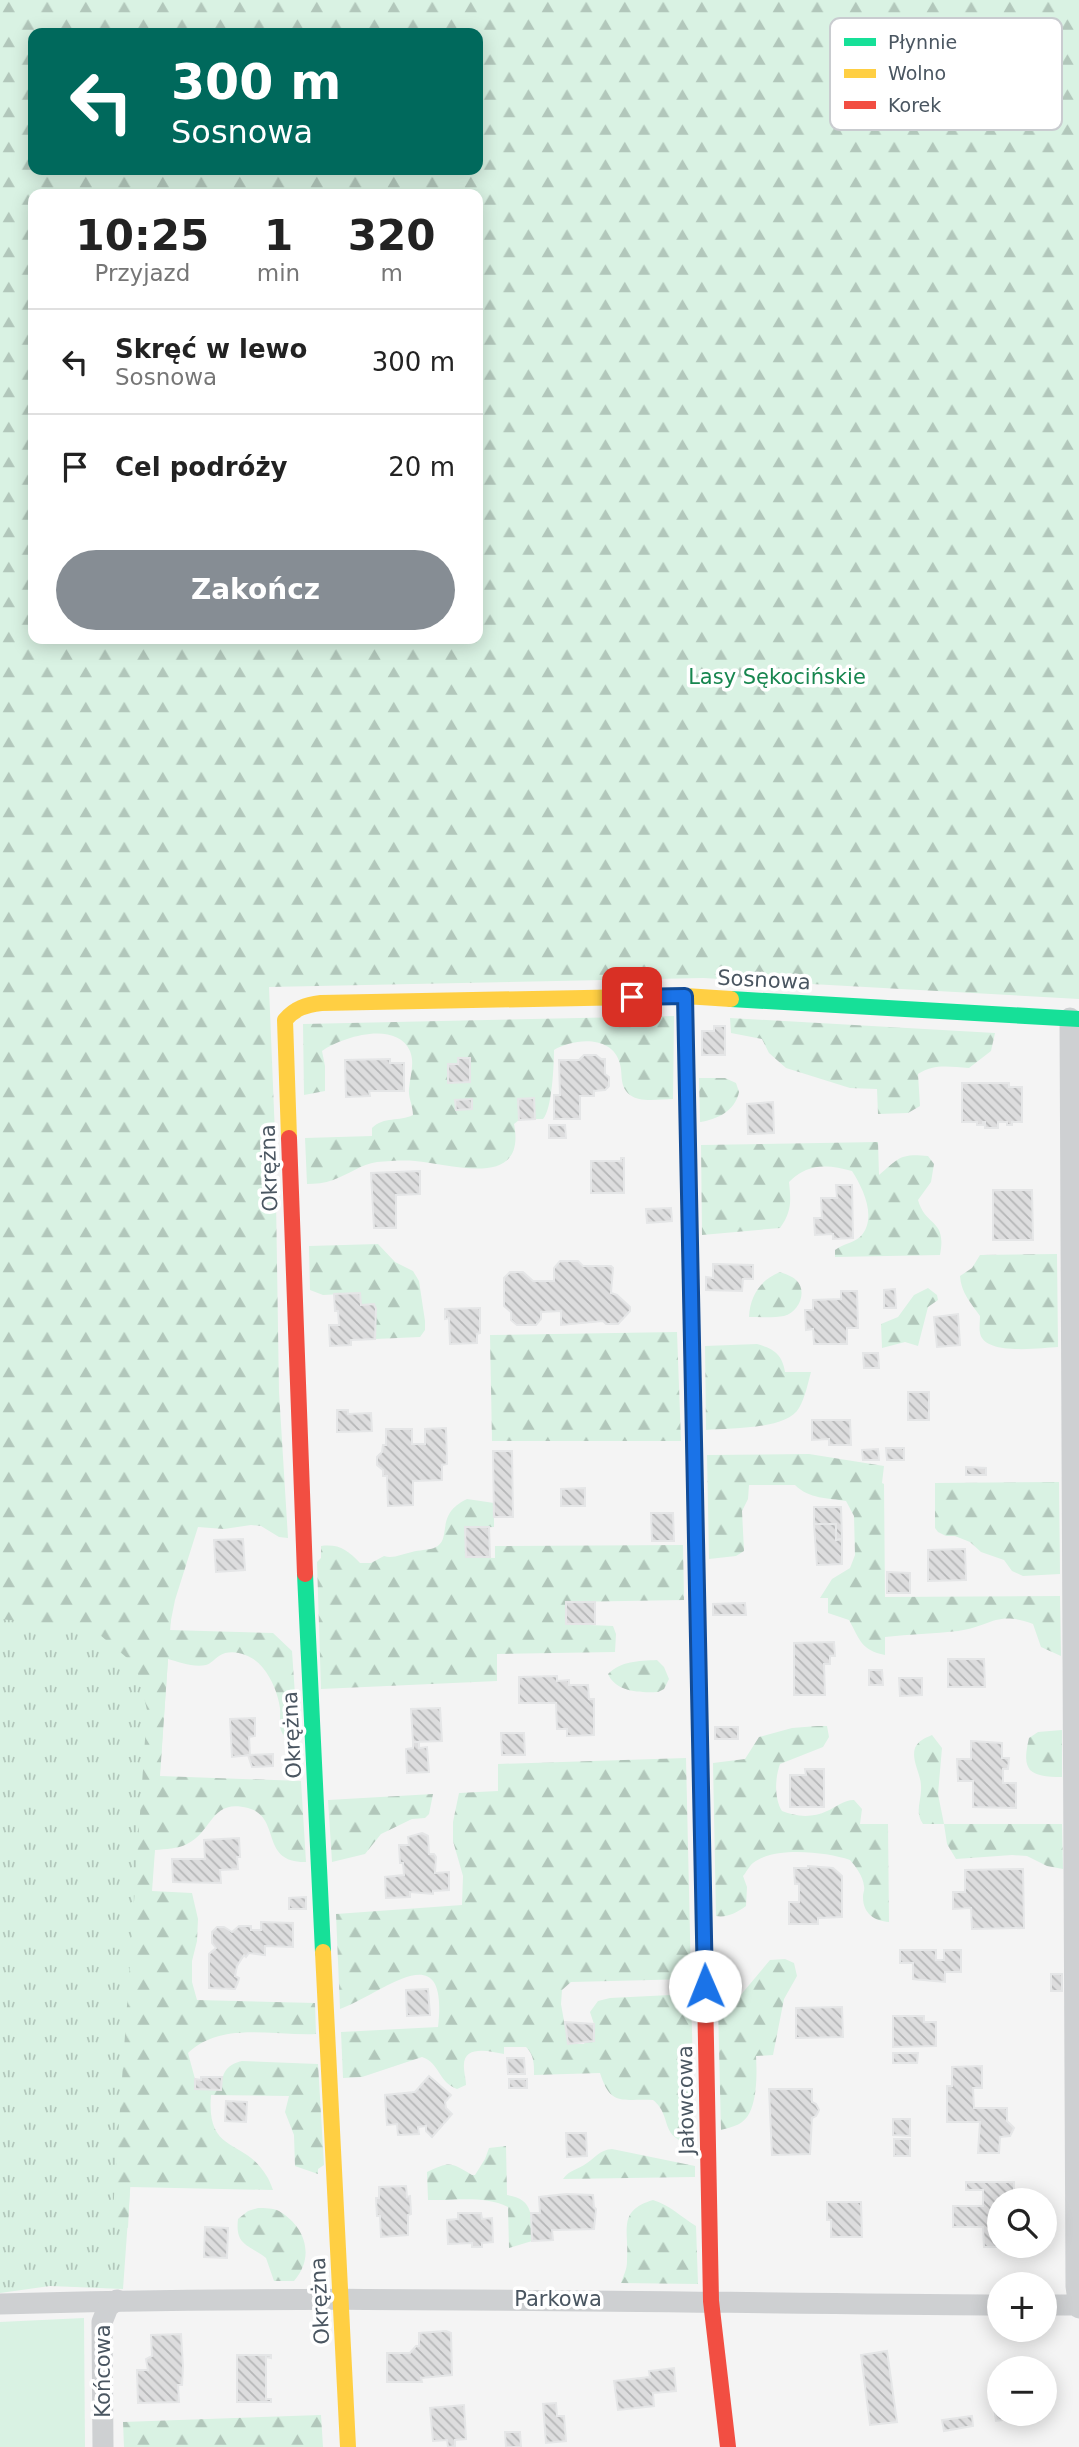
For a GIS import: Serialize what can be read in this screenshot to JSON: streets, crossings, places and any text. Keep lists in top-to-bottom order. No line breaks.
{"streets":{"street":["Sosnowa","Okrężna","Jałowcowa","Parkowa","Końcowa"]},"crossings":[["Sosnowa","Okrężna"],["Sosnowa","Jałowcowa"],["Okrężna","Parkowa"],["Jałowcowa","Parkowa"],["Parkowa","Końcowa"]],"parks":["Lasy Sękocińskie"],"legend":["Płynnie","Wolno","Korek"],"page":{"turn":["300 m","Sosnowa"],"eta":["10:25","Przyjazd","1","min","320","m"],"list":[{"name":"Skręć w lewo","note":"Sosnowa","value":"300 m"},{"name":"Cel podróży","value":"20 m"}],"buttons":"Zakończ","map_buttons":["+","−"]}}
